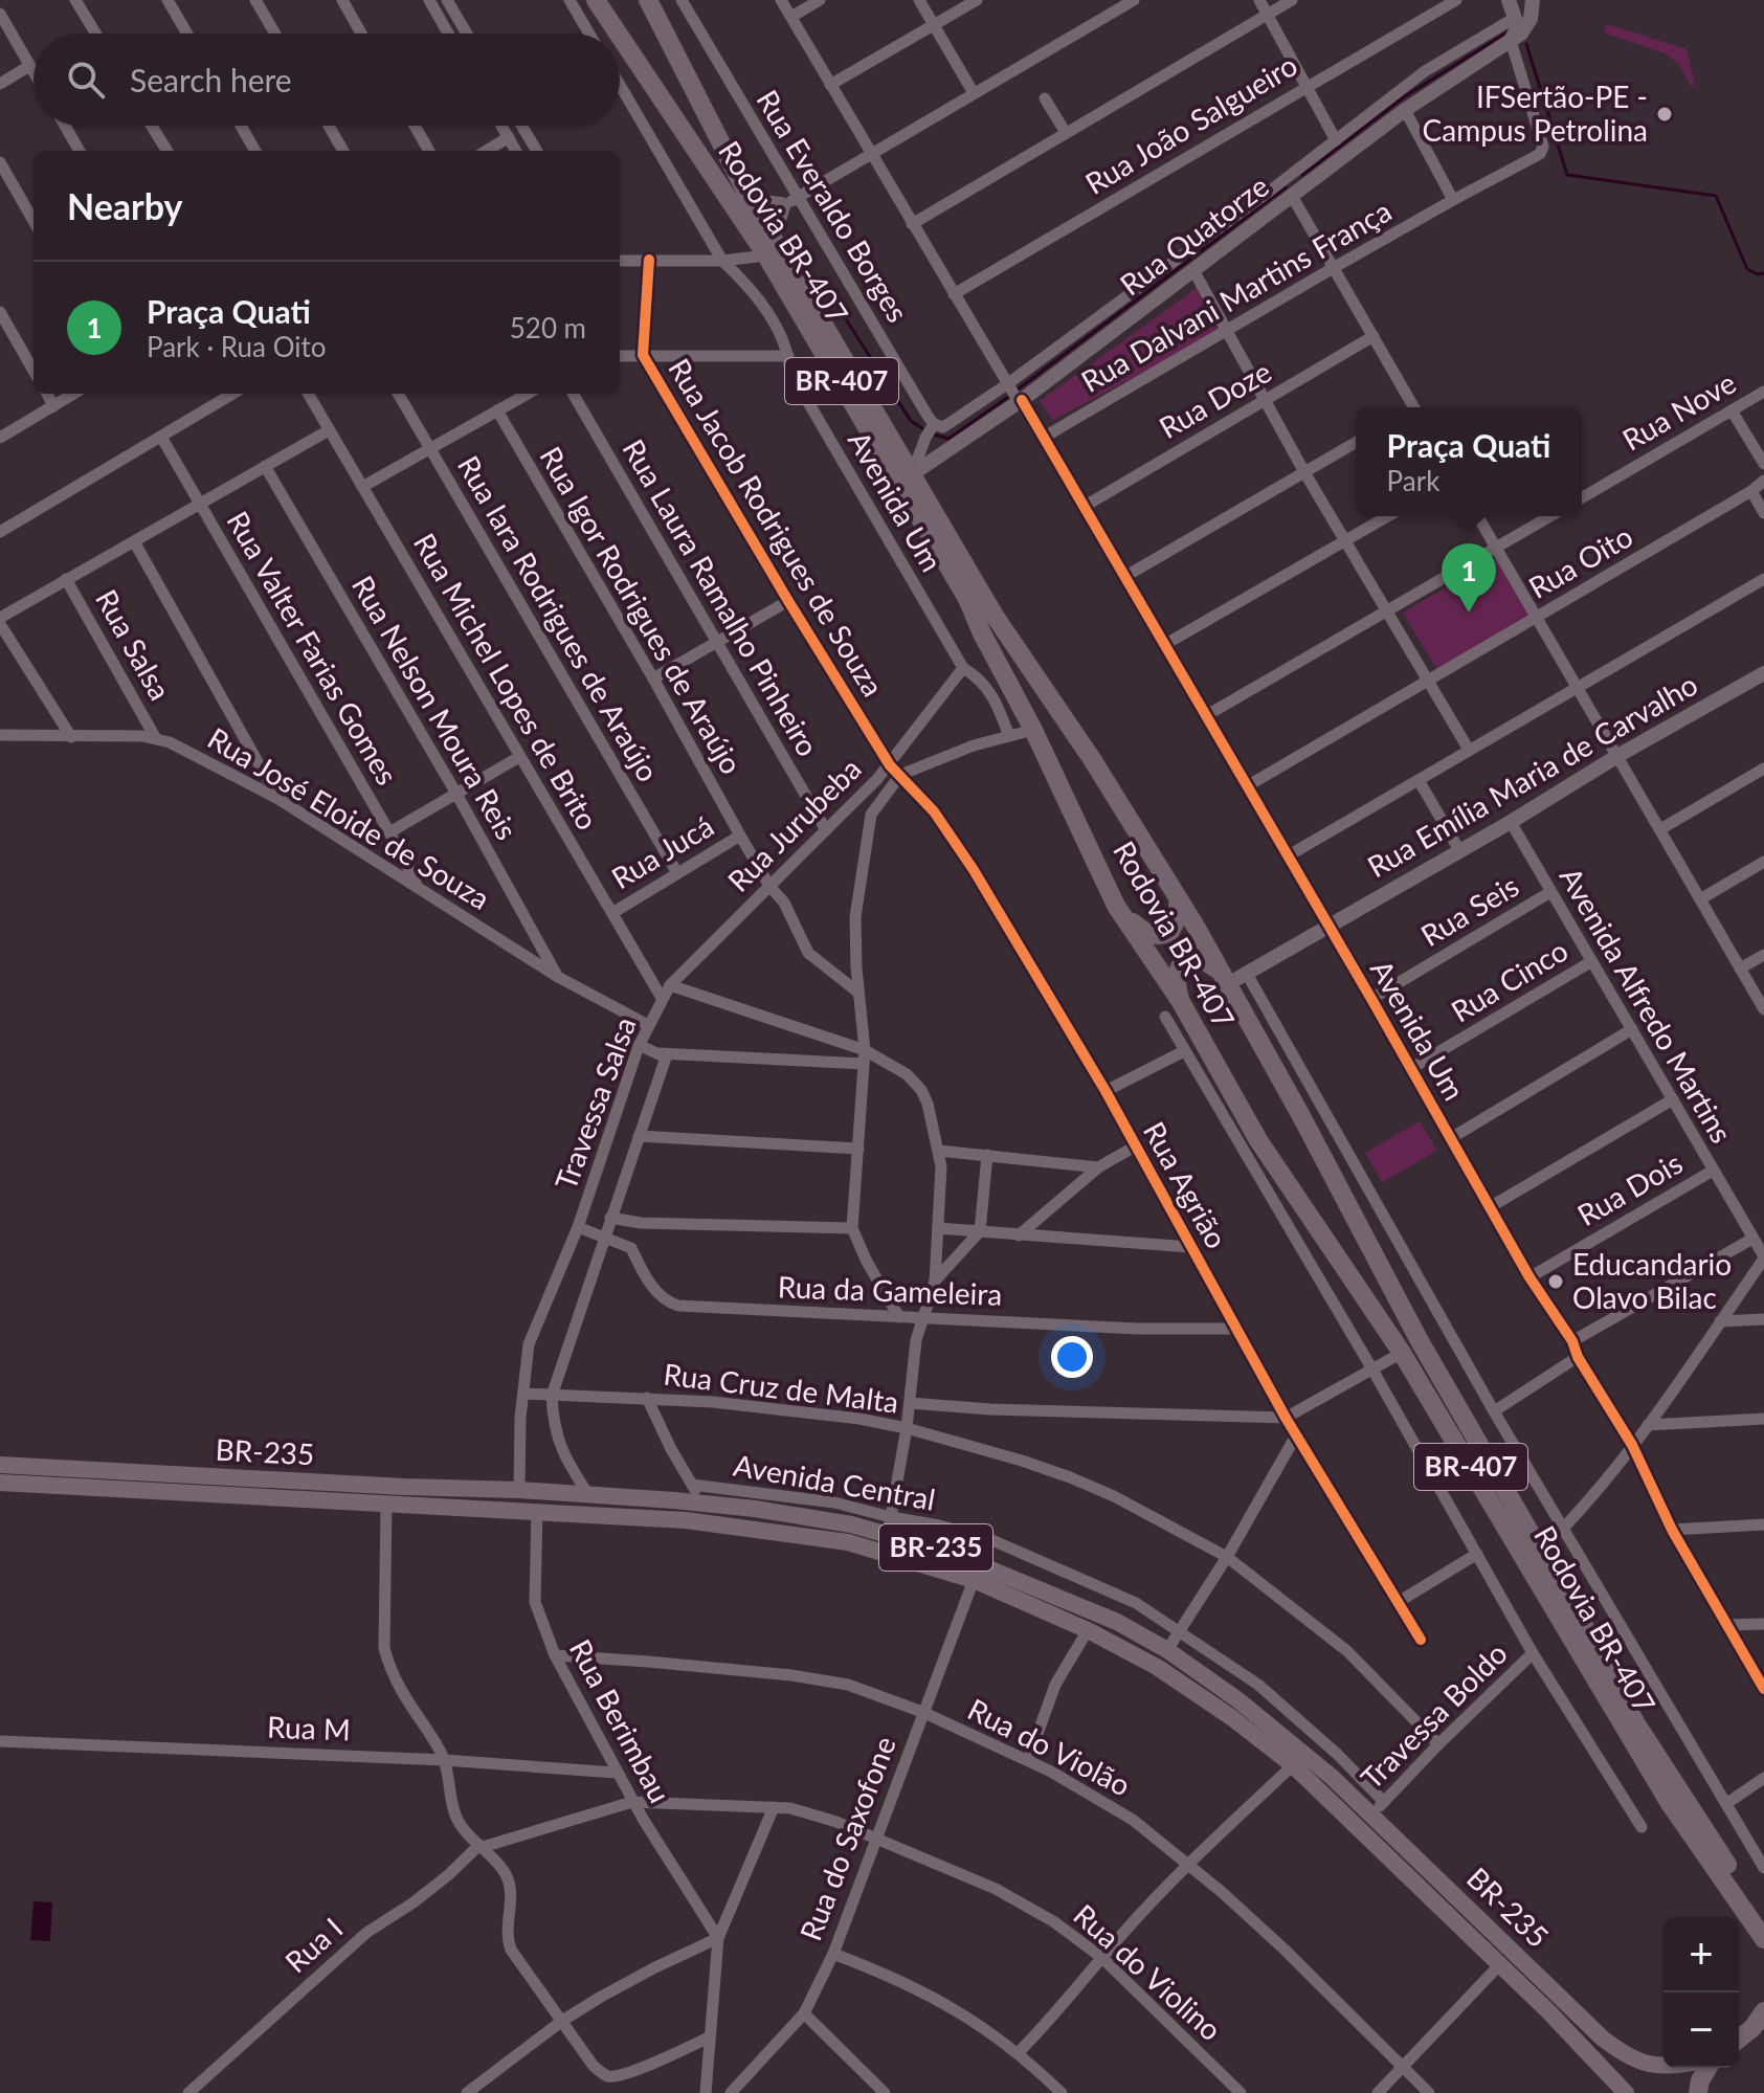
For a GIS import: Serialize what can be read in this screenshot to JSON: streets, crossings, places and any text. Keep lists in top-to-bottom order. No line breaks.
{"streets":{"highway":["Rodovia BR-407","BR-407"],"main road":["BR-235"],"street":["Rua João Salgueiro","Rua Everaldo Borges","Rua Quatorze","Rua Dalvani Martins França","Rua Doze","Rua Nove","Avenida Um","Rua Jacob Rodrigues de Souza","Rua Oito","Rua Laura Ramalho Pinheiro","Rua Igor Rodrigues de Araújo","Rua Iara Rodrigues de Araújo","Rua Salsa","Rua Valter Farias Gomes","Rua Michel Lopes de Brito","Rua Nelson Moura Reis","Rua Emília Maria de Carvalho","Rua José Eloide de Souza","Rua Jurubeba","Rua Jucá","Rua Seis","Rua Cinco","Avenida Alfredo Martins","Travessa Salsa","Rua Agrião","Rua Dois","Rua da Gameleira","Rua Cruz de Malta","Avenida Central","Travessa Boldo","Rua Berimbau","Rua M","Rua do Violão","Rua do Saxofone","Rua I","Rua do Violino"]},"crossings":[["Rua João Salgueiro","Avenida Um"],["Rodovia BR-407","Rua Quatorze"],["Rodovia BR-407","BR-407"],["Rua Quatorze","Rua Dalvani Martins França"],["Rua Quatorze","Avenida Um"],["Rua Dalvani Martins França","Avenida Um"],["Rua Doze","Avenida Um"],["Avenida Um","Rua Oito"],["Avenida Um","Rua Emília Maria de Carvalho"],["Avenida Um","Rua Jurubeba"],["Avenida Um","Rua Seis"],["Avenida Um","Rua Cinco"],["Avenida Um","Rua Dois"],["Rua Jacob Rodrigues de Souza","Rua Jurubeba"],["Rua Jacob Rodrigues de Souza","Rua Agrião"],["Rua Laura Ramalho Pinheiro","Rua Jurubeba"],["Rua Igor Rodrigues de Araújo","Rua Jurubeba"],["Rua Igor Rodrigues de Araújo","Rua Jucá"],["Rua Iara Rodrigues de Araújo","Rua Jucá"],["Rua Salsa","Rua José Eloide de Souza"],["Rua Valter Farias Gomes","Rua José Eloide de Souza"],["Rua Michel Lopes de Brito","Rua Jurubeba"],["Rua Michel Lopes de Brito","Rua Jucá"],["Rua Michel Lopes de Brito","Travessa Salsa"],["Rua Nelson Moura Reis","Rua José Eloide de Souza"],["Rua Emília Maria de Carvalho","Avenida Alfredo Martins"],["Rua José Eloide de Souza","Travessa Salsa"],["Rua Jurubeba","Travessa Salsa"],["Rua Jurubeba","Rua Agrião"],["Rua Seis","Avenida Alfredo Martins"],["Rua Cinco","Avenida Alfredo Martins"],["Avenida Alfredo Martins","Rua Dois"],["Travessa Salsa","Rua da Gameleira"],["Travessa Salsa","Rua Cruz de Malta"],["Rua Agrião","Rua da Gameleira"],["Rua Cruz de Malta","Travessa Boldo"],["BR-235","Avenida Central"],["BR-235","Travessa Boldo"],["BR-235","Rua Berimbau"],["BR-235","Rua do Saxofone"],["Avenida Central","Travessa Boldo"],["Rua Berimbau","Rua M"],["Rua Berimbau","Rua do Violão"],["Rua Berimbau","Rua do Violino"],["Rua do Violão","Rua do Saxofone"],["Rua do Saxofone","Rua do Violino"],["Rua I","Rua do Violino"]],"places":["IFSertão-PE - Campus Petrolina","Educandario Olavo Bilac"],"page":{"search":"Search here","heading":"Nearby","list":[{"mark":"1","name":"Praça Quati","note":"Park · Rua Oito","value":"520 m"}],"popup":["Praça Quati","Park"],"pins":"1","map_buttons":["+","−"]}}
